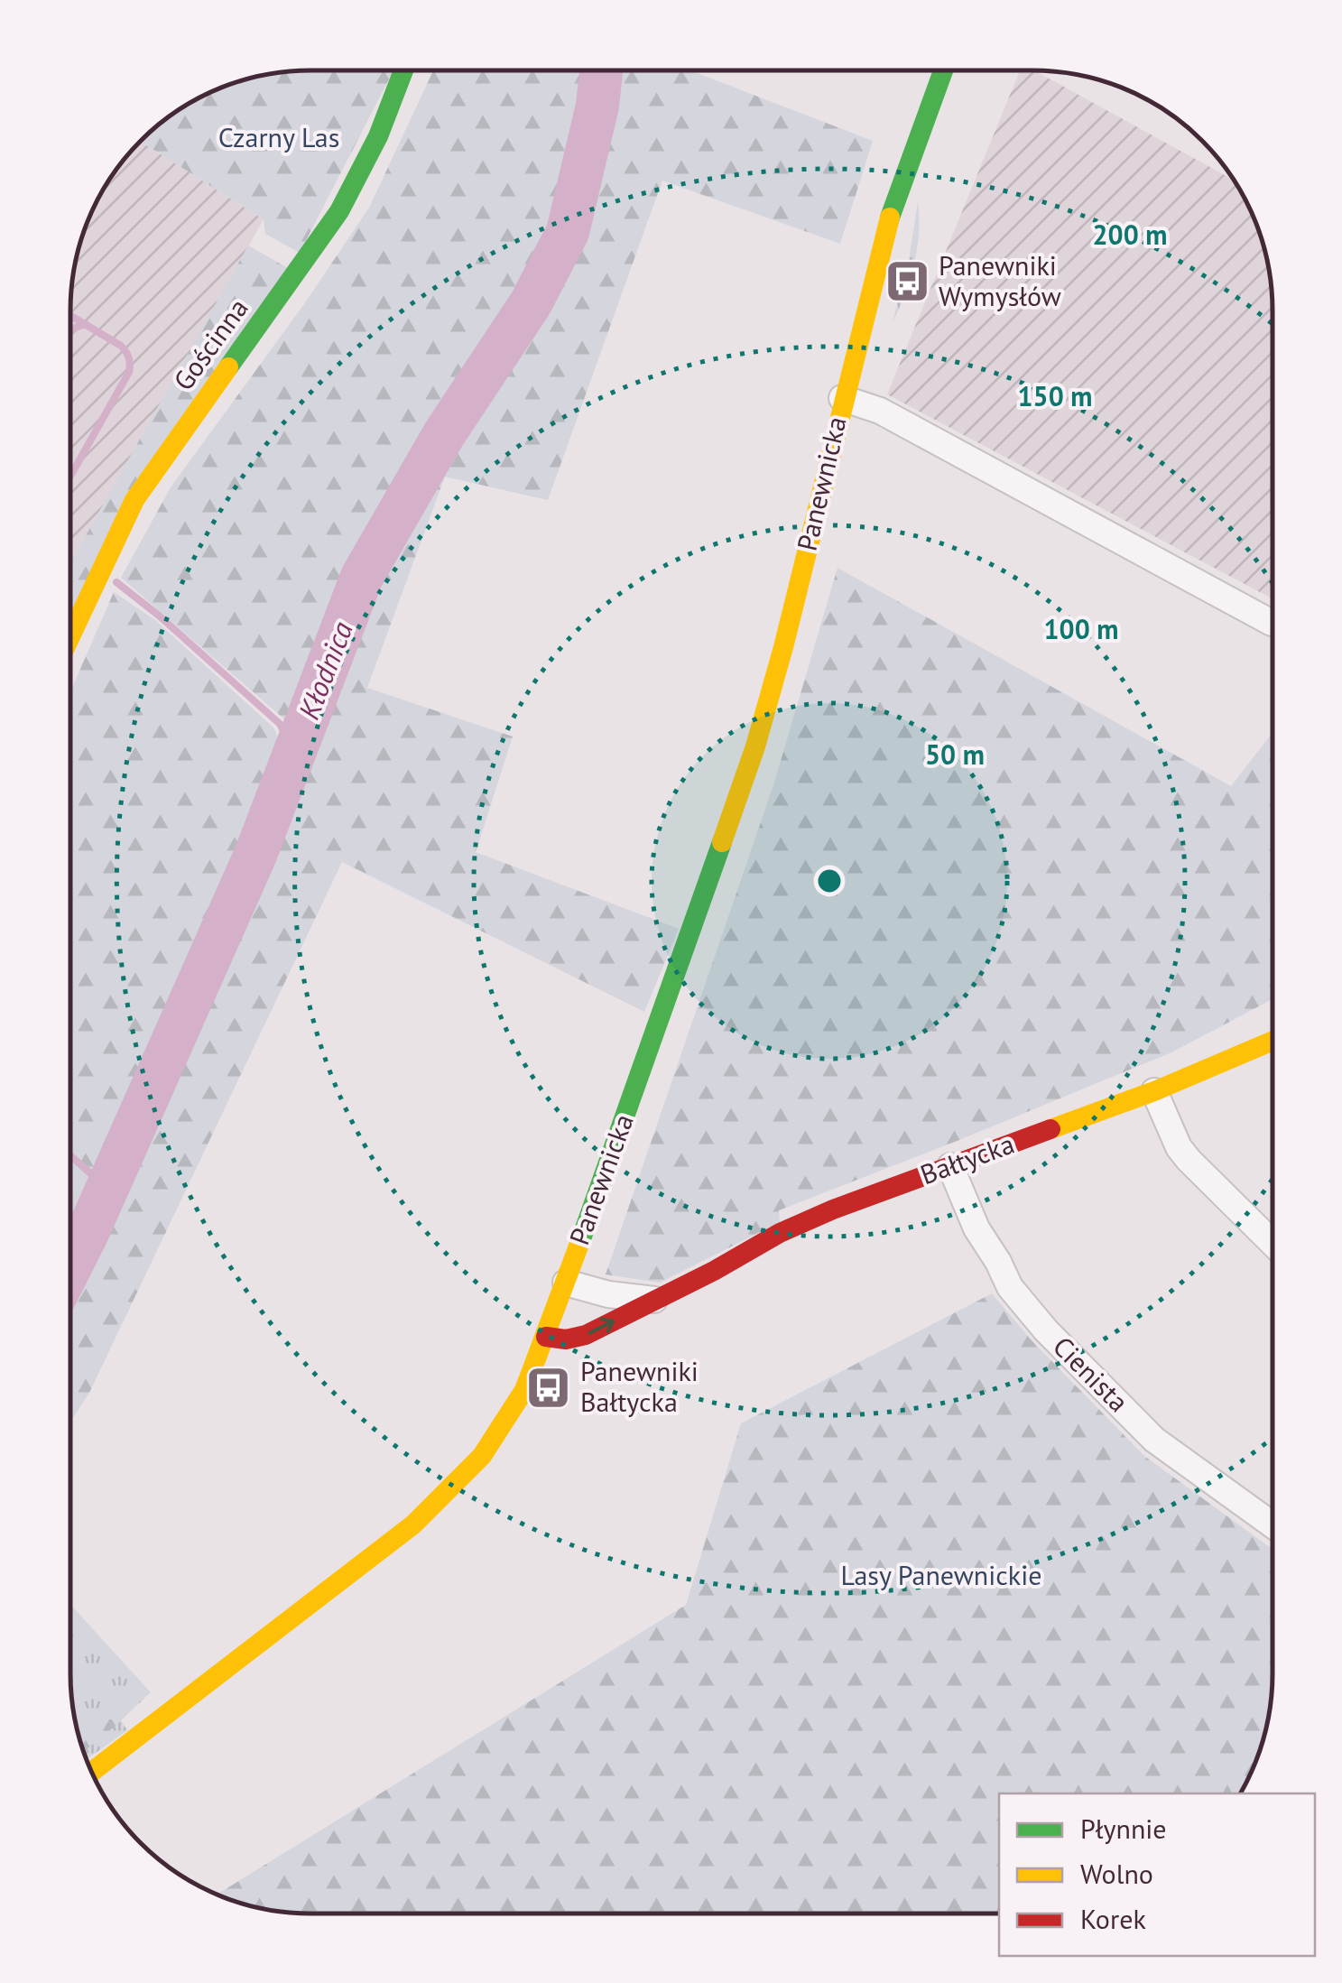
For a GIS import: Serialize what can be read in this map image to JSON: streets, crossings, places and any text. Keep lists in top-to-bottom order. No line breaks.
{"streets":{"street":["Gościnna","Panewnicka","Bałtycka","Cienista"]},"crossings":[["Panewnicka","Bałtycka"],["Bałtycka","Cienista"]],"water":["Kłodnica"],"parks":["Czarny Las","Lasy Panewnickie"],"places":{"bus stop":["Panewniki Wymysłów","Panewniki Bałtycka"]},"legend":["Płynnie","Wolno","Korek"],"rings":["200 m","150 m","100 m","50 m"]}
